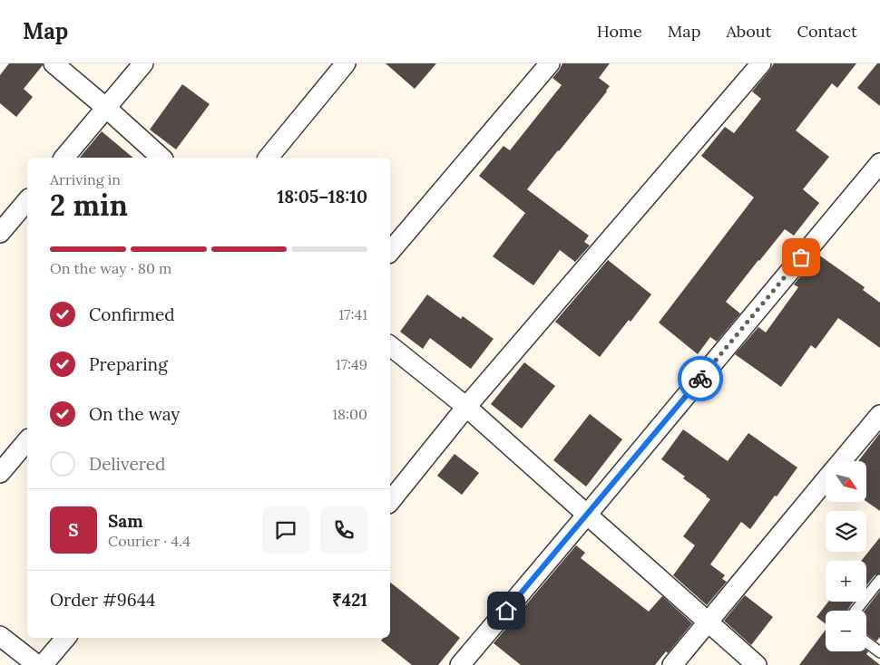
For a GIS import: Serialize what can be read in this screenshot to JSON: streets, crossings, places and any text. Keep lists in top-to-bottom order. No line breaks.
{"north":"bottom right","page":{"header":"Map","nav":["Home","Map","About","Contact"],"heading":["2 min","Arriving in","18:05–18:10"],"panel":["Sam","Courier · 4.4","Order #9644","₹421"],"bar":"On the way · 80 m","list":[["Confirmed","17:41"],["Preparing","17:49"],["On the way","18:00"],"Delivered"],"map_buttons":["+","−"],"round":"S"}}
